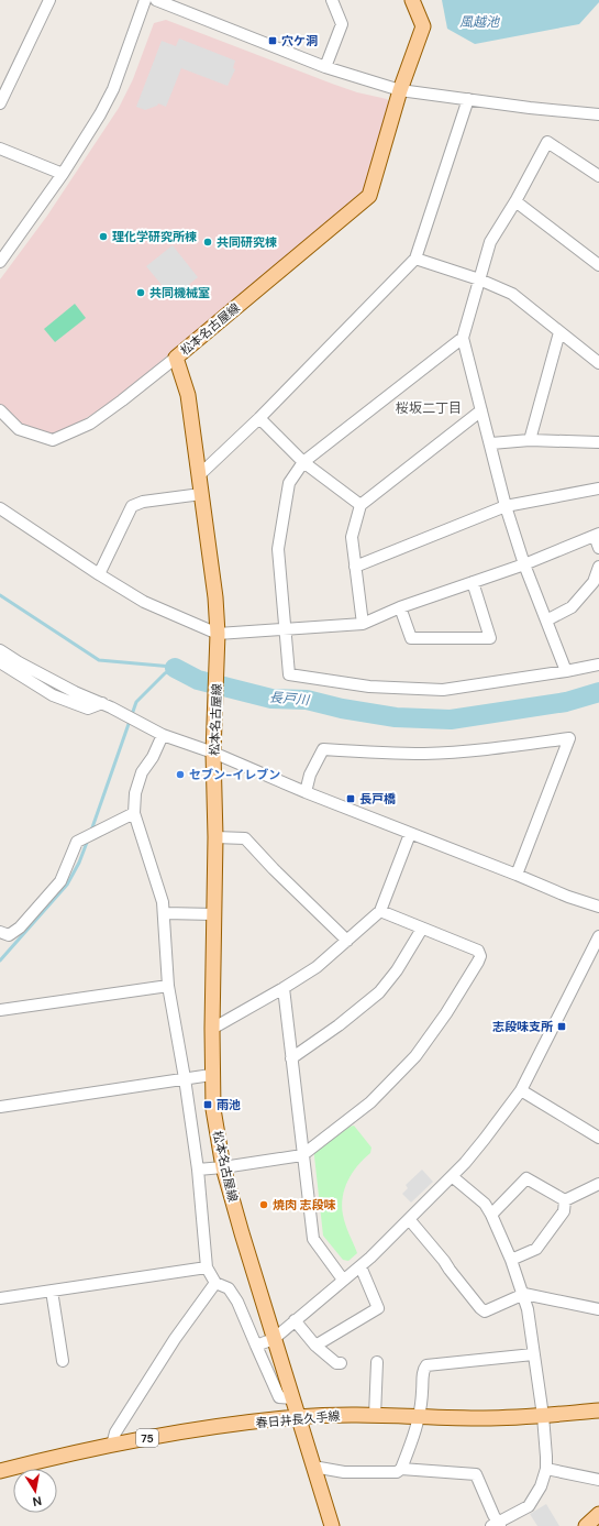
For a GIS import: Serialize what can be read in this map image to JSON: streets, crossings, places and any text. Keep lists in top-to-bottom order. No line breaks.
{"streets":{"main road":["松本名古屋線","春日井長久手線","75"]},"crossings":[["松本名古屋線","春日井長久手線"]],"districts":["桜坂二丁目"],"water":["風越池","長戸川"],"places":{"transit":["穴ケ洞","長戸橋","志段味支所","雨池"],"other":["理化学研究所棟","共同研究棟","共同機械室","セブン-イレブン","焼肉 志段味"]},"north":"bottom"}
